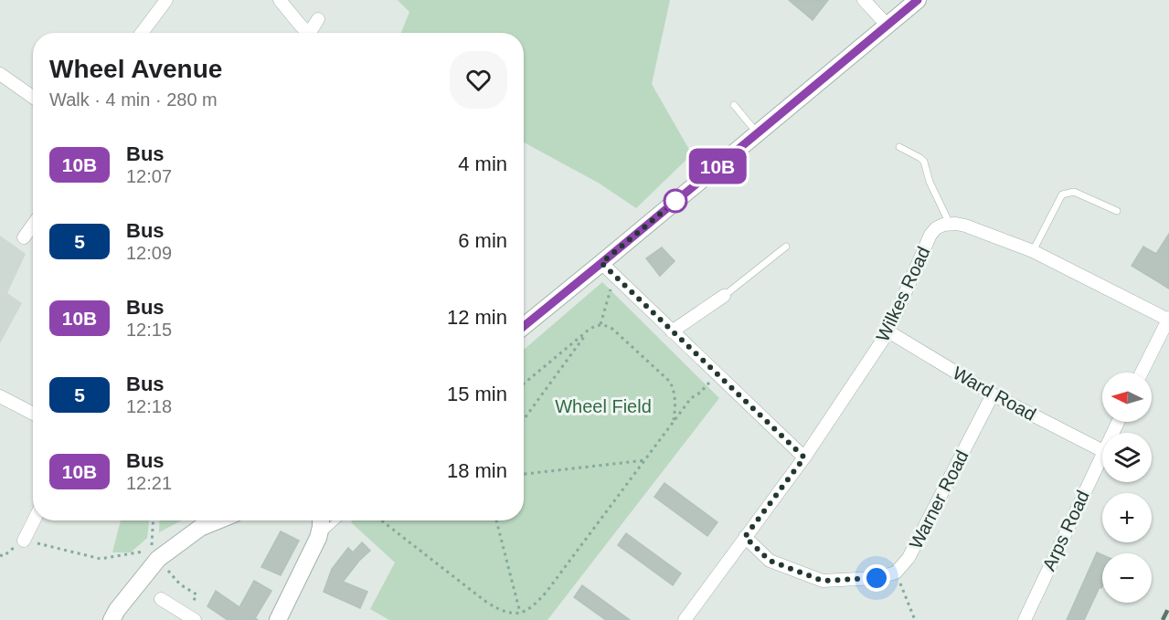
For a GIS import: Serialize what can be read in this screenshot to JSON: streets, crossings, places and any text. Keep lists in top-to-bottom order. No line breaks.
{"streets":{"street":["Wilkes Road","Ward Road","Warner Road","Arps Road"]},"crossings":[["Wilkes Road","Ward Road"],["Ward Road","Warner Road"]],"parks":["Wheel Field"],"lines":["bus line 10B"],"north":"left","page":{"on_map":"10B","heading":["Wheel Avenue","Walk · 4 min · 280 m"],"list":[{"mark":"10B","name":"Bus","note":"12:07","value":"4 min"},{"mark":"5","name":"Bus","note":"12:09","value":"6 min"},{"mark":"10B","name":"Bus","note":"12:15","value":"12 min"},{"mark":"5","name":"Bus","note":"12:18","value":"15 min"},{"mark":"10B","name":"Bus","note":"12:21","value":"18 min"}],"map_buttons":["+","−"]}}
